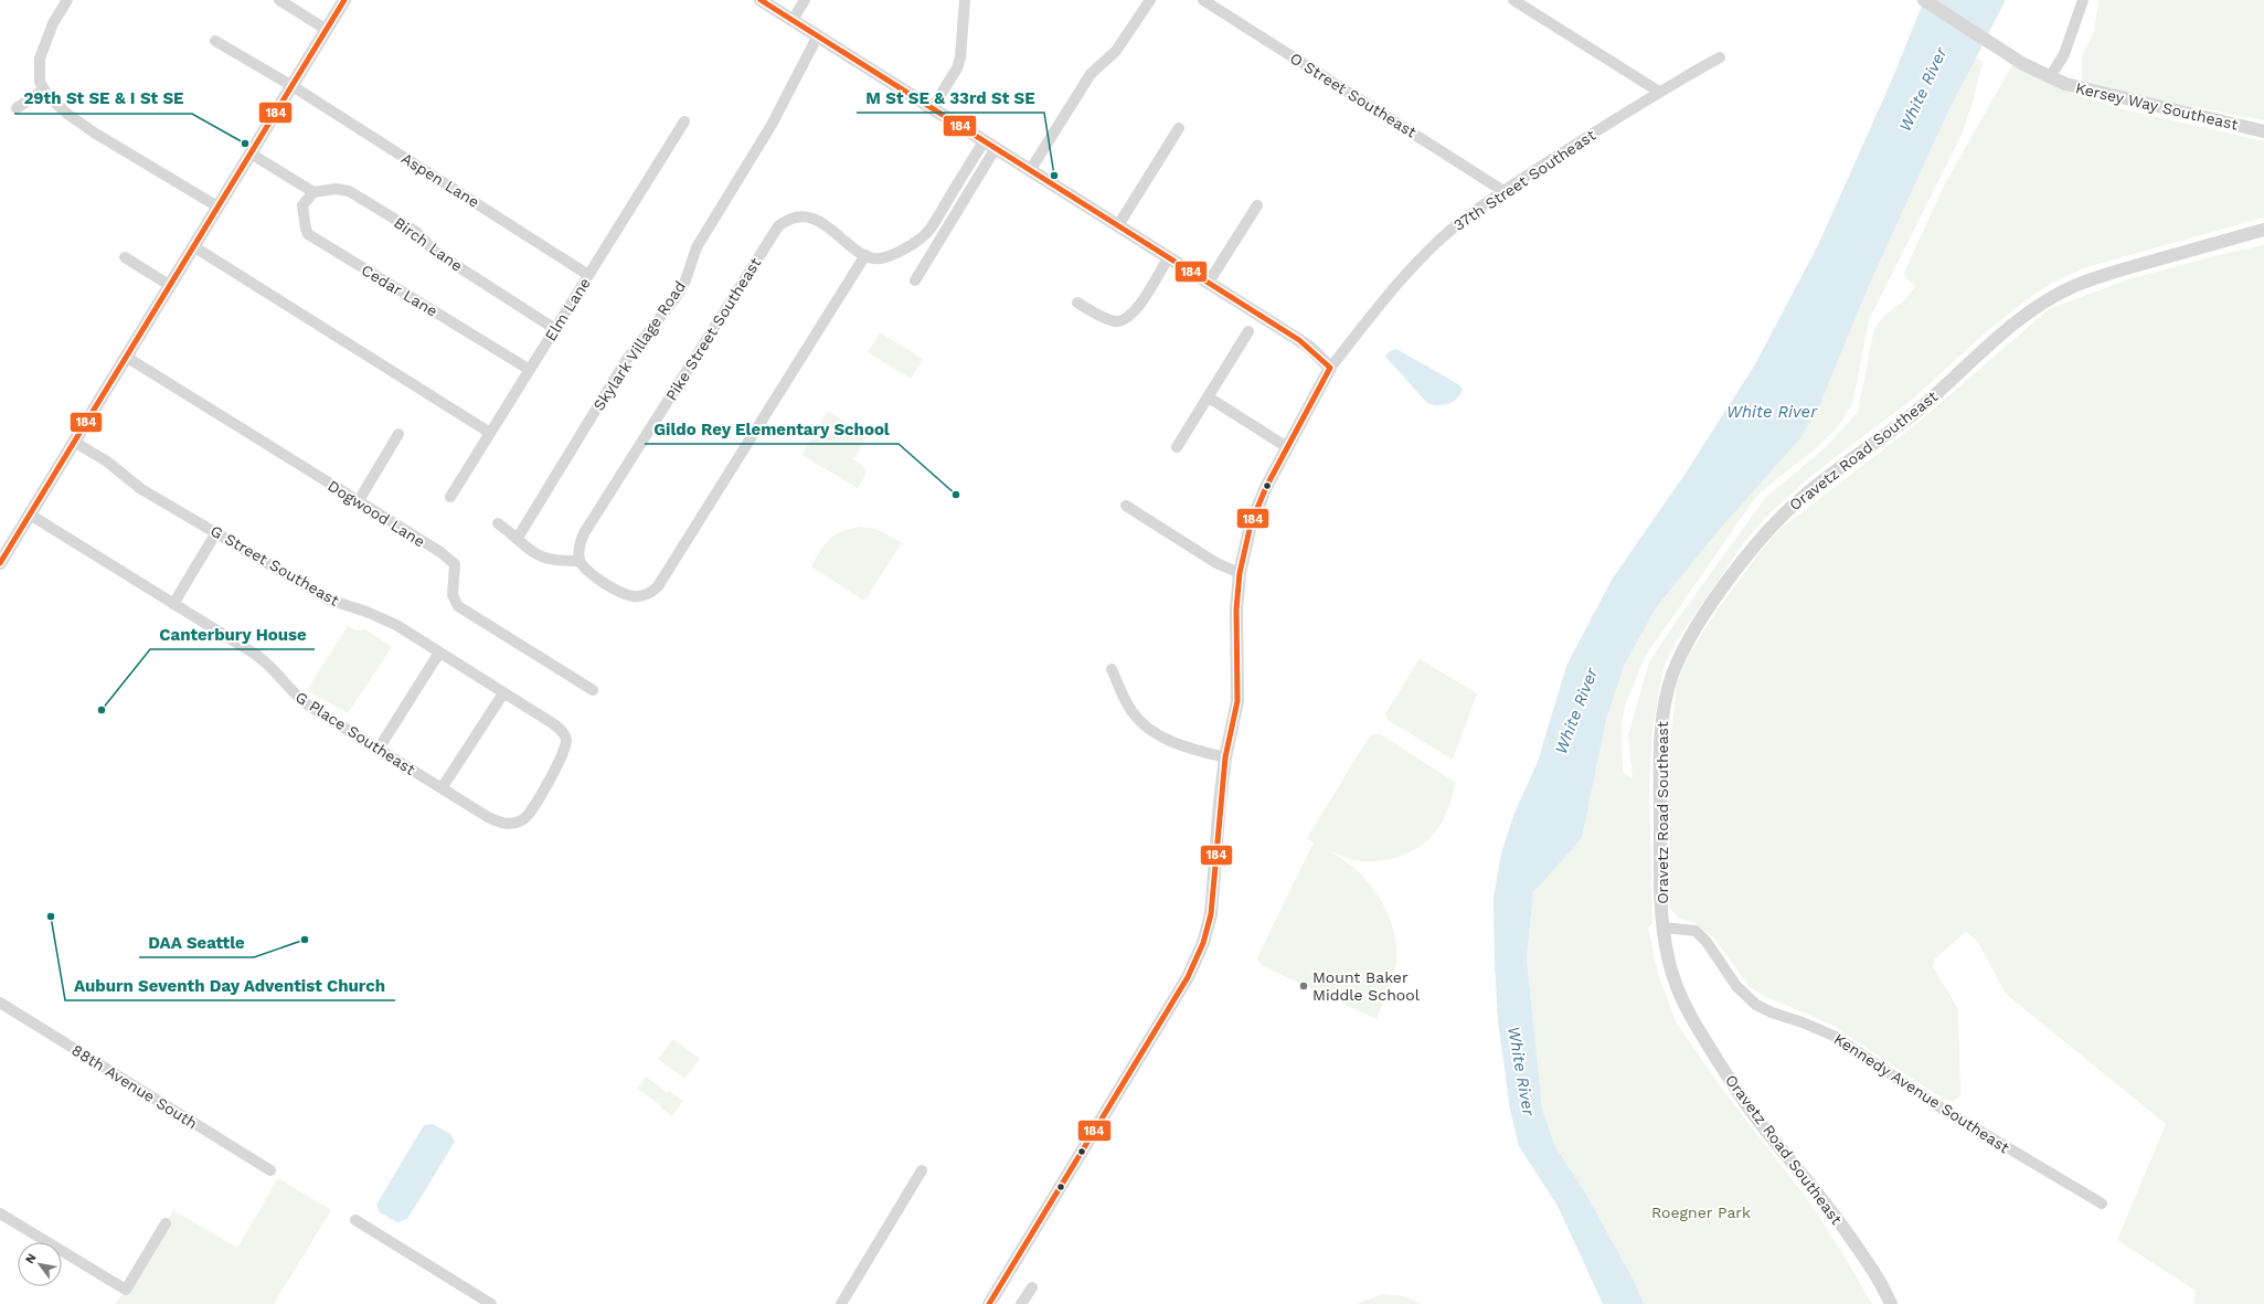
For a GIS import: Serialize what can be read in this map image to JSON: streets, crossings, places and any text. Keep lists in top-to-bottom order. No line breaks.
{"streets":{"street":["O Street Southeast","Kersey Way Southeast","Aspen Lane","37th Street Southeast","Birch Lane","Cedar Lane","Elm Lane","Pike Street Southeast","Skylark Village Road","Oravetz Road Southeast","Dogwood Lane","G Street Southeast","G Place Southeast","88th Avenue South","Kennedy Avenue Southeast"]},"crossings":[["O Street Southeast","37th Street Southeast"],["Aspen Lane","Elm Lane"],["Birch Lane","Cedar Lane"],["Birch Lane","Elm Lane"],["Cedar Lane","Elm Lane"],["Oravetz Road Southeast","Kennedy Avenue Southeast"],["G Street Southeast","G Place Southeast"]],"water":["White River"],"parks":["Roegner Park"],"places":["29th St SE & I St SE","M St SE & 33rd St SE","Gildo Rey Elementary School","Canterbury House","Auburn Seventh Day Adventist Church","DAA Seattle","Mount Baker Middle School"],"lines":["transit line 184"],"north":"top left"}
